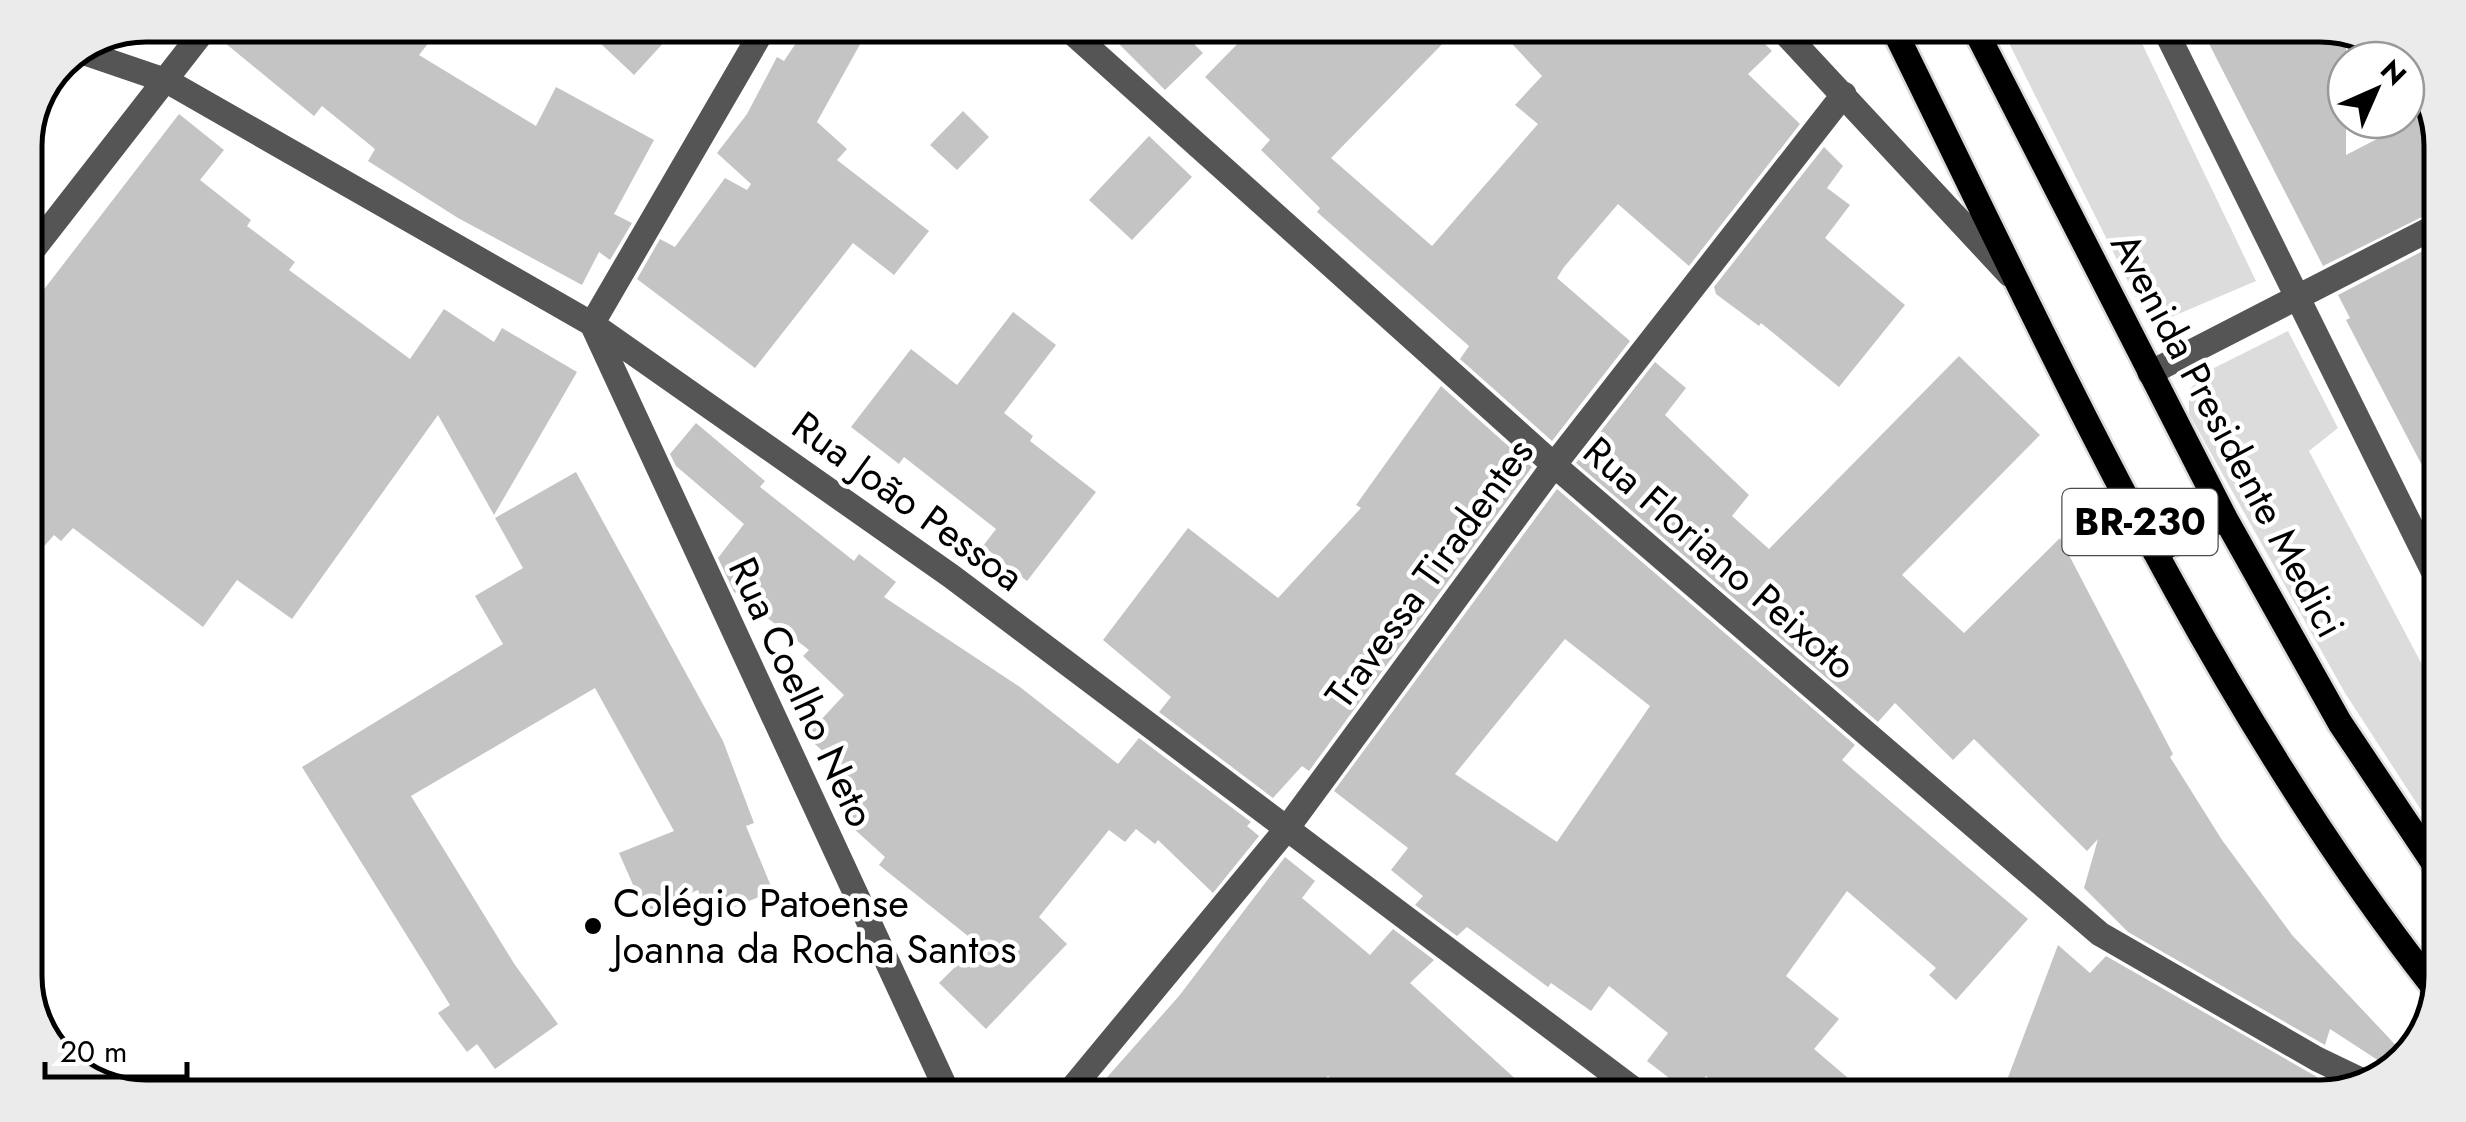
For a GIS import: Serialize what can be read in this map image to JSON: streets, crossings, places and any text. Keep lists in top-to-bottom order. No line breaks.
{"streets":{"main road":["Avenida Presidente Medici","BR-230"],"street":["Rua João Pessoa","Rua Floriano Peixoto","Travessa Tiradentes","Rua Coelho Neto"]},"crossings":[["Rua João Pessoa","Travessa Tiradentes"],["Rua João Pessoa","Rua Coelho Neto"],["Rua Floriano Peixoto","Travessa Tiradentes"]],"places":["Colégio Patoense Joanna da Rocha Santos"],"scale_bar":"20 m","north":"top right"}
